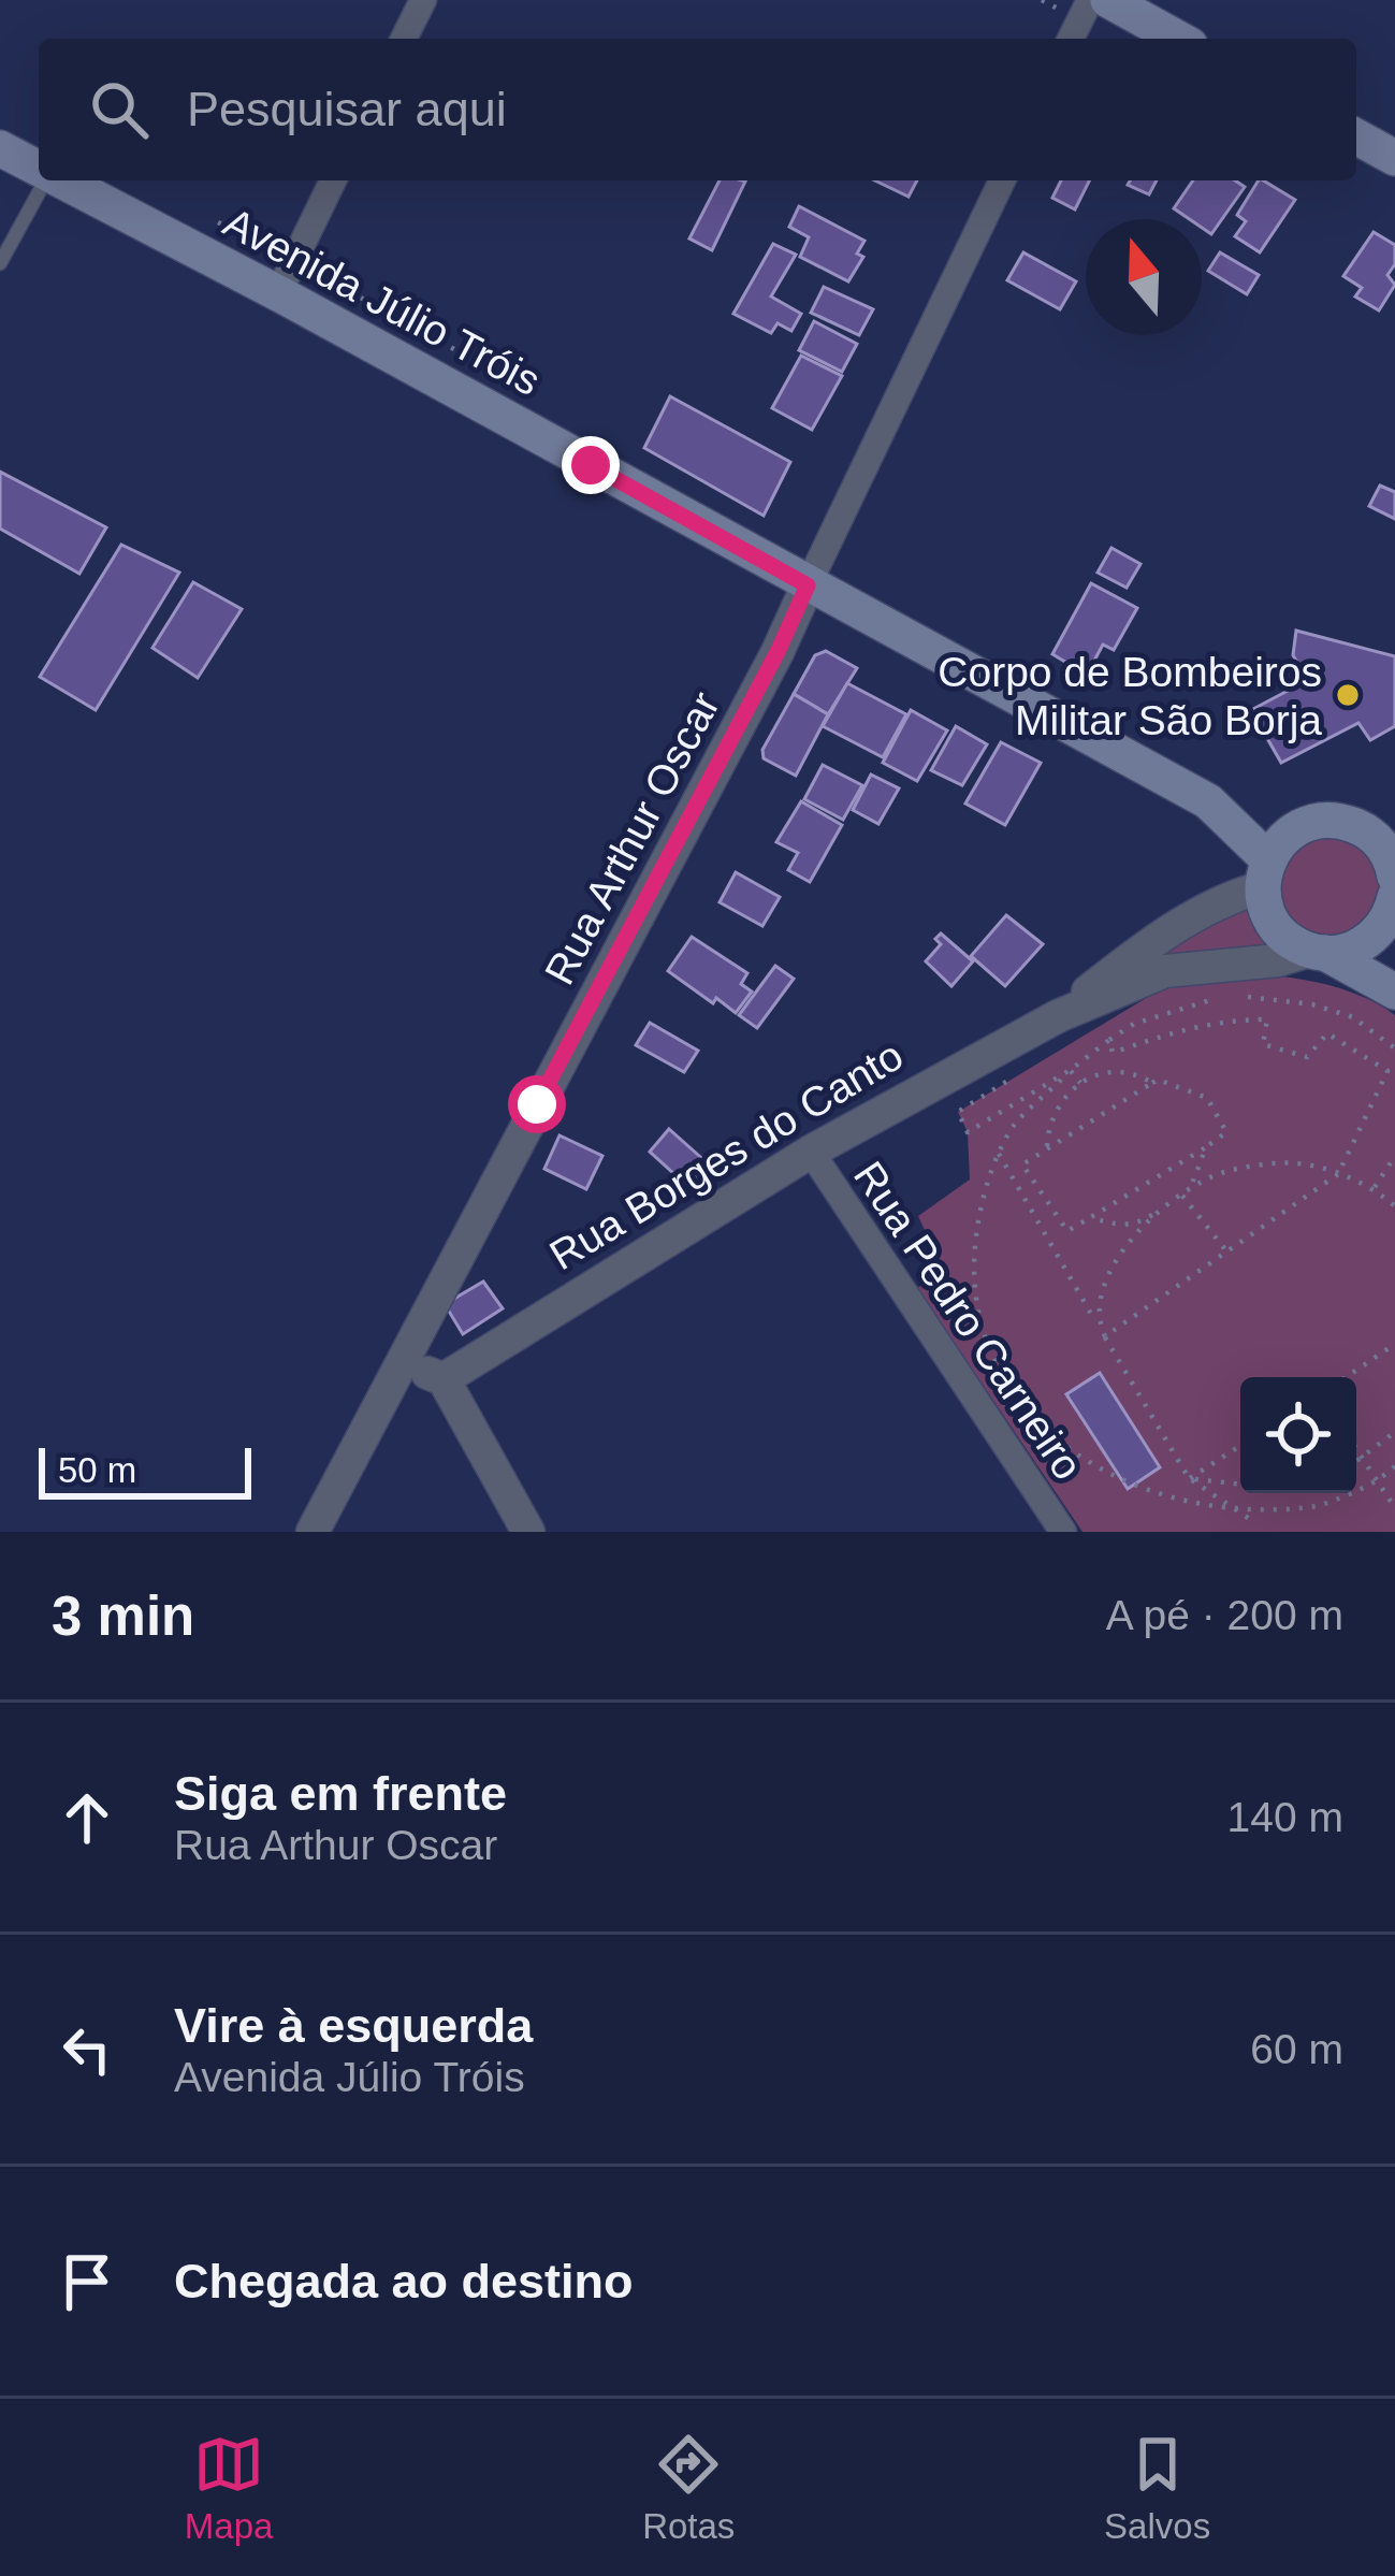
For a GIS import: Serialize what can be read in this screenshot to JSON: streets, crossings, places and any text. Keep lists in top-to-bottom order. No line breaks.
{"streets":{"main road":["Avenida Júlio Tróis"],"street":["Rua Arthur Oscar","Rua Borges do Canto","Rua Pedro Carneiro"]},"crossings":[["Avenida Júlio Tróis","Rua Arthur Oscar"],["Avenida Júlio Tróis","Rua Borges do Canto"],["Rua Borges do Canto","Rua Pedro Carneiro"]],"places":["Corpo de Bombeiros Militar São Borja"],"scale_bar":"50 m","north":"top","page":{"search":"Pesquisar aqui","scale":"50 m","heading":["3 min","A pé · 200 m"],"list":[["Siga em frente","Rua Arthur Oscar","140 m"],["Vire à esquerda","Avenida Júlio Tróis","60 m"],"Chegada ao destino"],"nav":["Mapa","Rotas","Salvos"]}}
